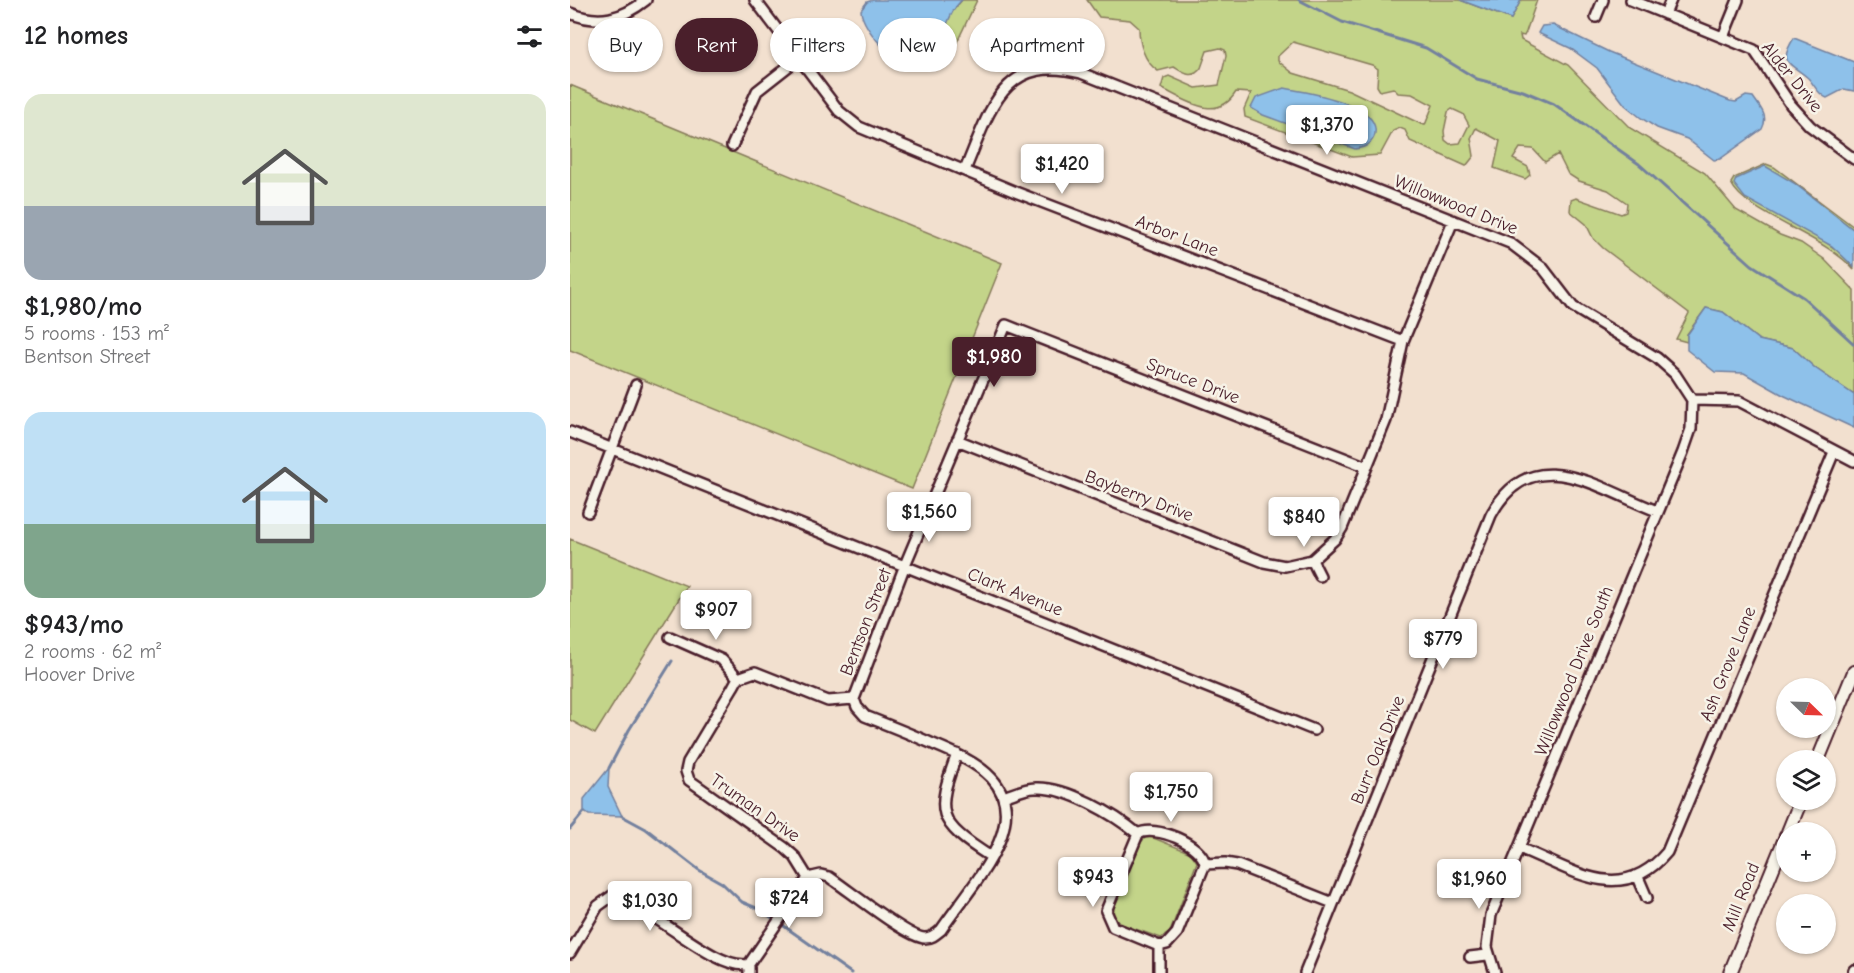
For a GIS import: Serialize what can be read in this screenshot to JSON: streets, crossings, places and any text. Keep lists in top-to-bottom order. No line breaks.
{"streets":{"street":["Alder Drive","Willowwood Drive","Arbor Lane","Spruce Drive","Bayberry Drive","Clark Avenue","Bentson Street","Ash Grove Lane","Willowwood Drive South","Burr Oak Drive","Truman Drive","Mill Road"]},"crossings":[["Willowwood Drive","Willowwood Drive South"],["Spruce Drive","Bentson Street"],["Bayberry Drive","Bentson Street"],["Clark Avenue","Bentson Street"],["Willowwood Drive South","Burr Oak Drive"]],"north":"bottom right","page":{"heading":"12 homes","chip":["Buy","Rent","Filters","New","Apartment"],"list":[{"name":"$1,980/mo","note":"5 rooms · 153 m² · Bentson Street"},{"name":"$943/mo","note":"2 rooms · 62 m² · Hoover Drive"}],"price":["$1,370","$1,420","$1,980","$1,560","$840","$907","$779","$1,750","$943","$1,960","$724","$1,030"],"map_buttons":["+","−"]}}
